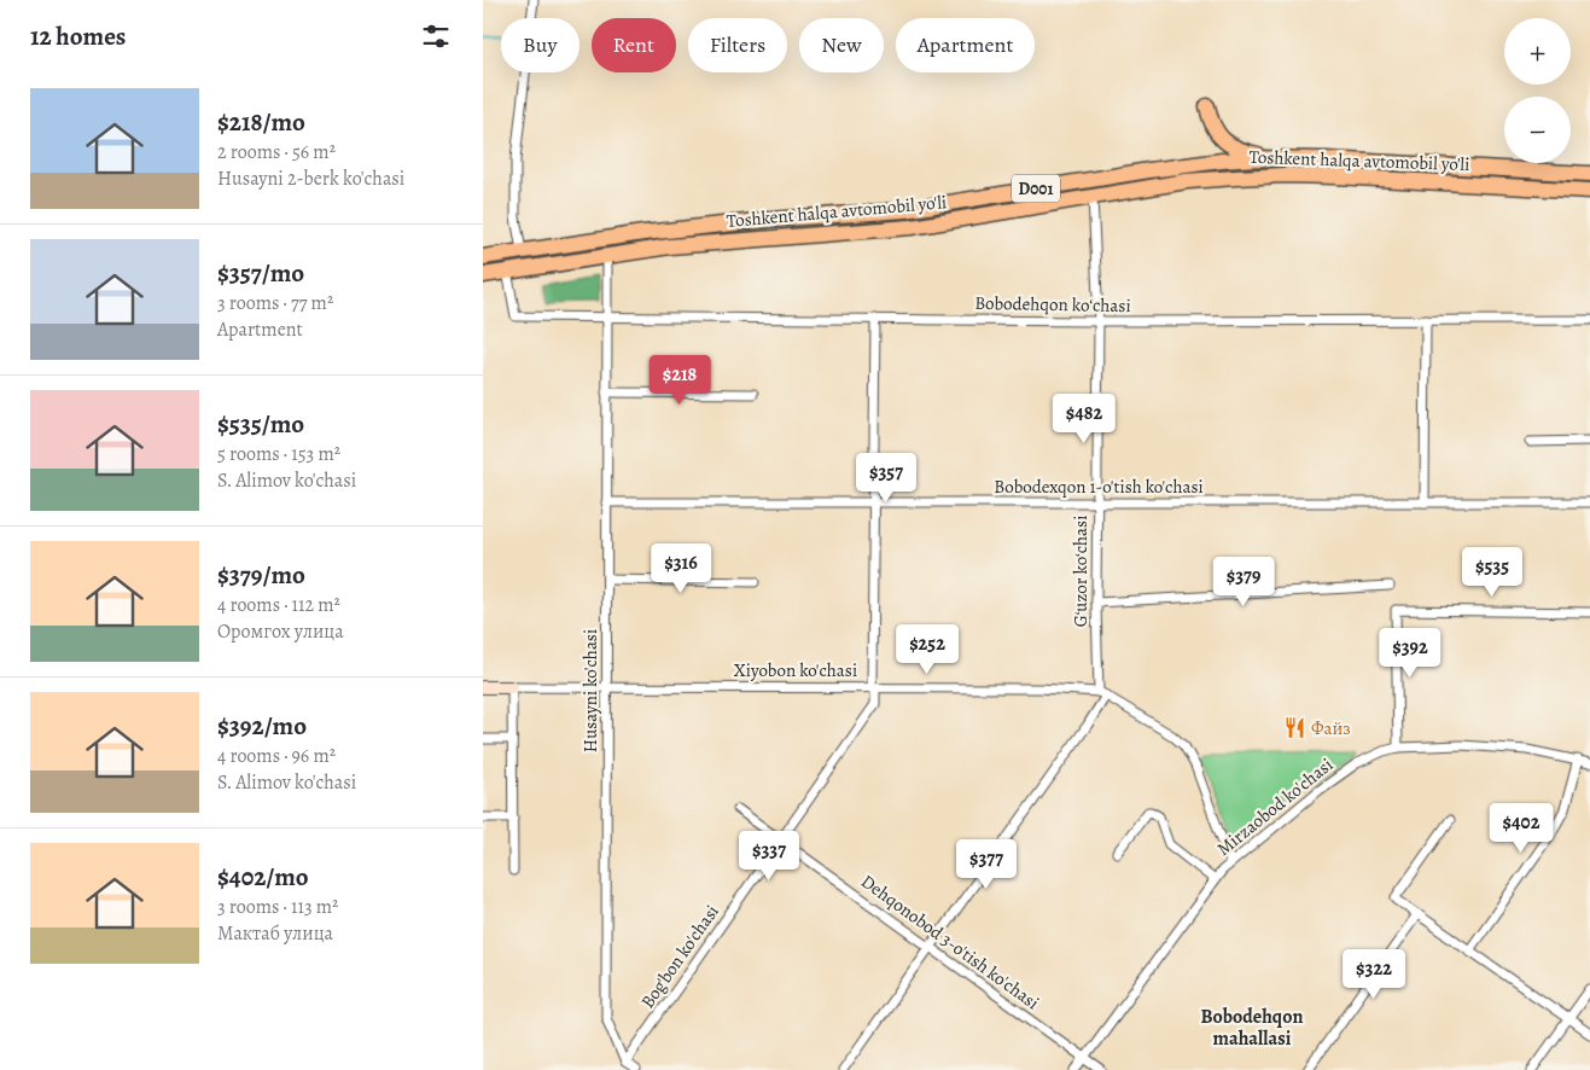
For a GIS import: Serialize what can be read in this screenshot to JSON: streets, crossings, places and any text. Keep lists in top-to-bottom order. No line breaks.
{"streets":{"highway":["Toshkent halqa avtomobil yo'li","D001"],"street":["Bobodehqon koʻchasi","Bobodexqon 1-o'tish ko'chasi","Gʻuzor koʻchasi","Xiyobon ko'chasi","Husayni ko'chasi","Mirzaobod ko'chasi","Dehqonobod 3-o'tish ko'chasi","Bog'bon ko'chasi"]},"crossings":[["Toshkent halqa avtomobil yo'li","Bobodehqon koʻchasi"],["Toshkent halqa avtomobil yo'li","Gʻuzor koʻchasi"],["Toshkent halqa avtomobil yo'li","Husayni ko'chasi"],["Bobodehqon koʻchasi","Gʻuzor koʻchasi"],["Bobodehqon koʻchasi","Husayni ko'chasi"],["Bobodehqon koʻchasi","Bog'bon ko'chasi"],["Bobodexqon 1-o'tish ko'chasi","Gʻuzor koʻchasi"],["Bobodexqon 1-o'tish ko'chasi","Husayni ko'chasi"],["Bobodexqon 1-o'tish ko'chasi","Bog'bon ko'chasi"],["Gʻuzor koʻchasi","Xiyobon ko'chasi"],["Xiyobon ko'chasi","Husayni ko'chasi"],["Xiyobon ko'chasi","Mirzaobod ko'chasi"],["Xiyobon ko'chasi","Bog'bon ko'chasi"],["Husayni ko'chasi","Bog'bon ko'chasi"],["Mirzaobod ko'chasi","Dehqonobod 3-o'tish ko'chasi"],["Dehqonobod 3-o'tish ko'chasi","Bog'bon ko'chasi"]],"districts":["Bobodehqon mahallasi"],"places":{"restaurant":["Файз"]},"page":{"heading":"12 homes","map_buttons":["+","−"],"chip":["Buy","Rent","Filters","New","Apartment"],"list":[{"name":"$218/mo","note":"2 rooms · 56 m² · Husayni 2-berk ko'chasi"},{"name":"$357/mo","note":"3 rooms · 77 m² · Apartment"},{"name":"$535/mo","note":"5 rooms · 153 m² · S. Alimov ko'chasi"},{"name":"$379/mo","note":"4 rooms · 112 m² · Оромгох улица"},{"name":"$392/mo","note":"4 rooms · 96 m² · S. Alimov ko'chasi"},{"name":"$402/mo","note":"3 rooms · 113 m² · Мактаб улица"}],"price":["$218","$482","$357","$316","$535","$379","$252","$392","$402","$337","$377","$322"]}}
